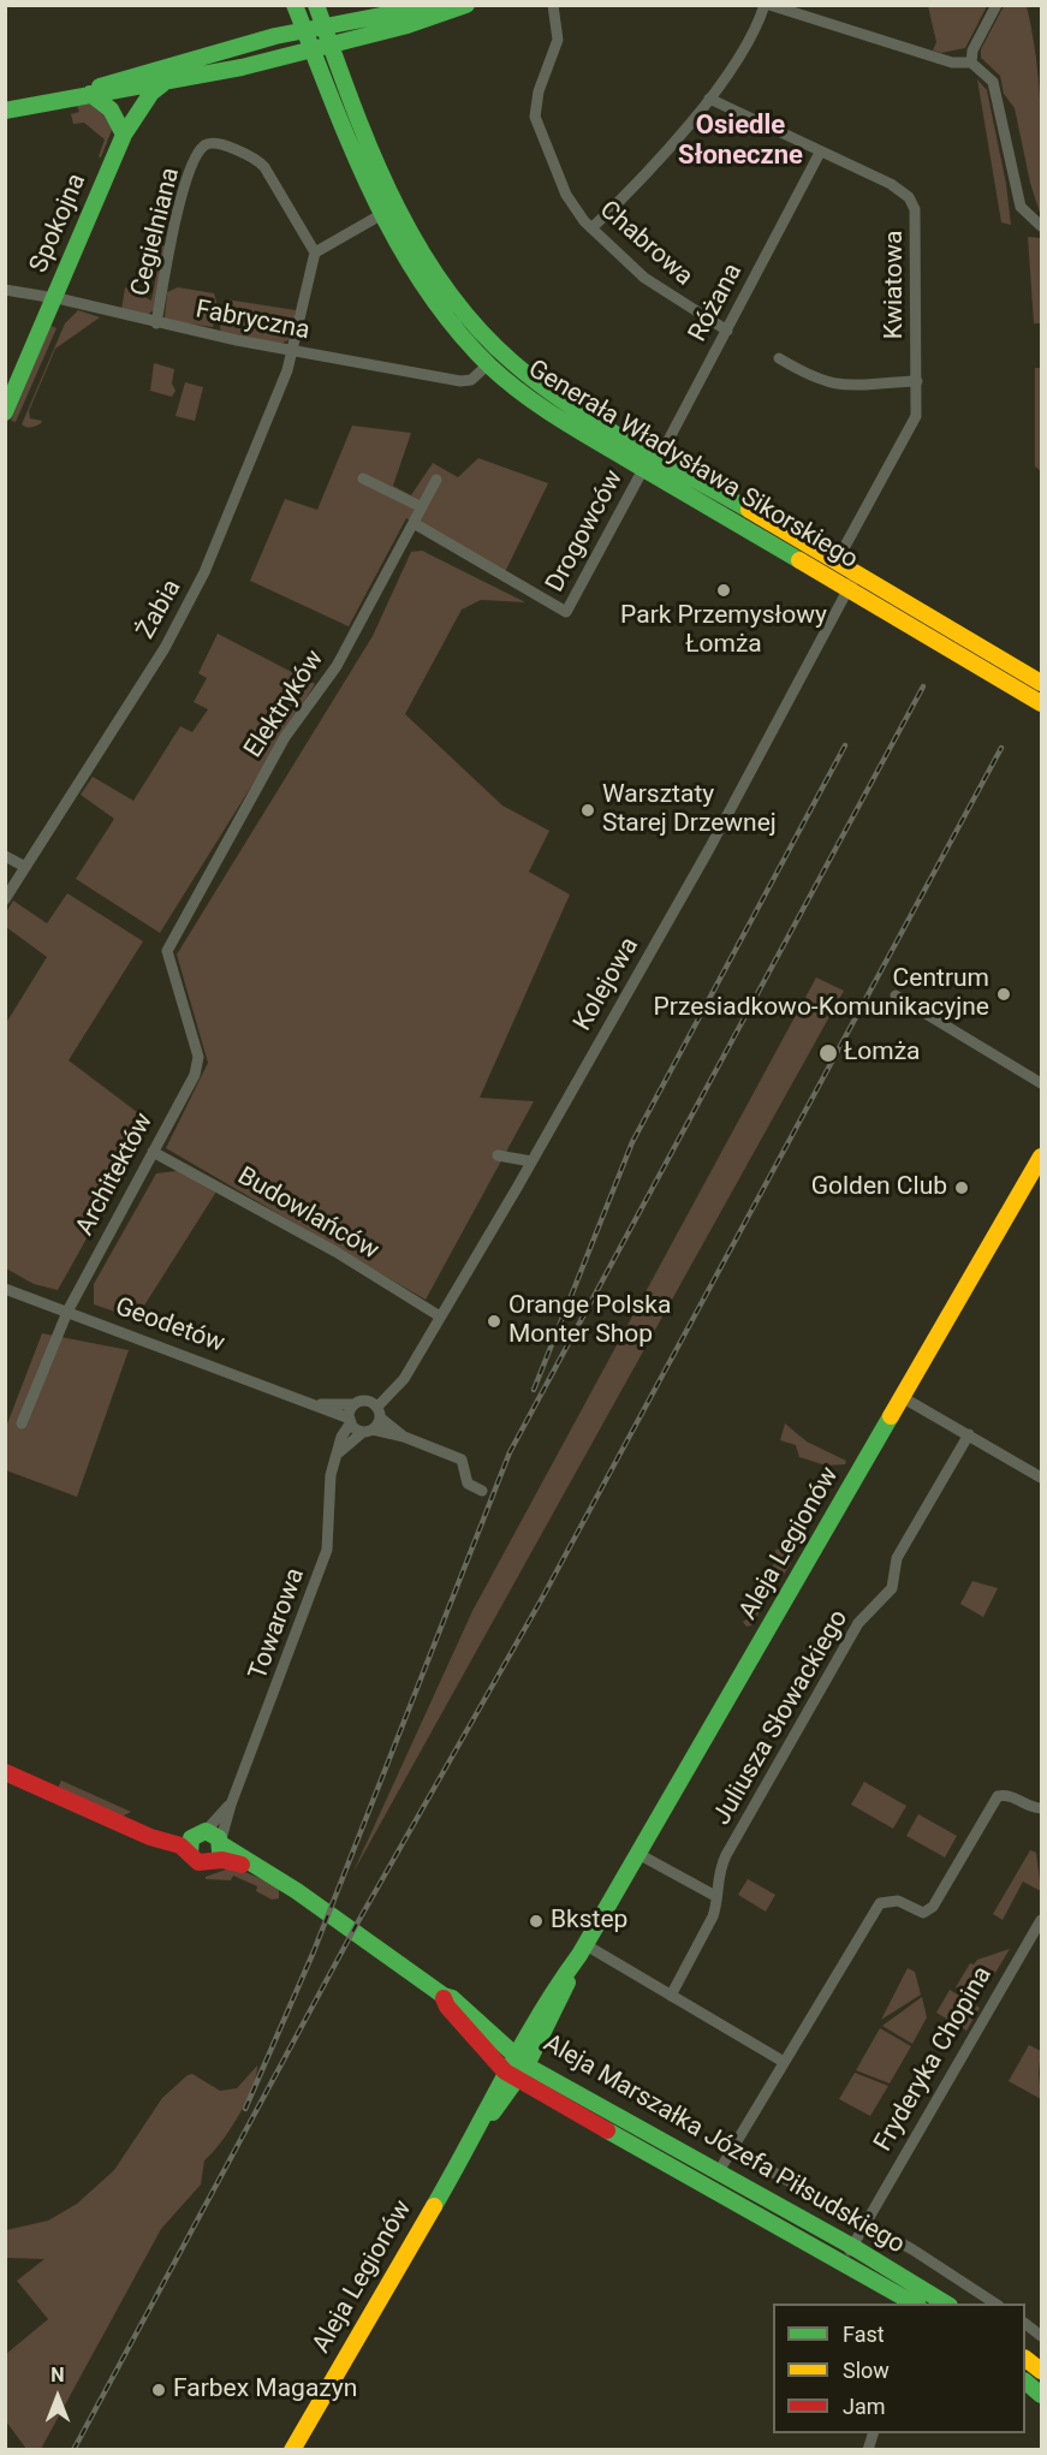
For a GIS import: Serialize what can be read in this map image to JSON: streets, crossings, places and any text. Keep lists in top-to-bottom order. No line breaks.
{"streets":{"main road":["Spokojna","Generała Władysława Sikorskiego","Aleja Legionów","Aleja Marszałka Józefa Piłsudskiego"],"street":["Cegielniana","Chabrowa","Kwiatowa","Różana","Fabryczna","Drogowców","Żabia","Elektryków","Kolejowa","Architektów","Budowlańców","Geodetów","Towarowa","Juliusza Słowackiego","Fryderyka Chopina"]},"crossings":[["Spokojna","Fabryczna"],["Cegielniana","Fabryczna"],["Chabrowa","Różana"],["Kwiatowa","Różana"],["Kwiatowa","Generała Władysława Sikorskiego"],["Różana","Generała Władysława Sikorskiego"],["Różana","Drogowców"],["Fabryczna","Generała Władysława Sikorskiego"],["Fabryczna","Żabia"],["Generała Władysława Sikorskiego","Drogowców"],["Generała Władysława Sikorskiego","Kolejowa"],["Drogowców","Elektryków"],["Elektryków","Architektów"],["Kolejowa","Budowlańców"],["Kolejowa","Geodetów"],["Kolejowa","Towarowa"],["Architektów","Budowlańców"],["Architektów","Geodetów"],["Geodetów","Towarowa"],["Aleja Legionów","Aleja Marszałka Józefa Piłsudskiego"],["Towarowa","Aleja Marszałka Józefa Piłsudskiego"],["Fryderyka Chopina","Aleja Marszałka Józefa Piłsudskiego"]],"districts":["Osiedle Słoneczne"],"places":["Park Przemysłowy Łomża","Warsztaty Starej Drzewnej","Centrum Przesiadkowo-Komunikacyjne","Łomża","Golden Club","Orange Polska Monter Shop","Bkstep","Farbex Magazyn"],"legend":["Fast","Slow","Jam"],"north":"top"}
